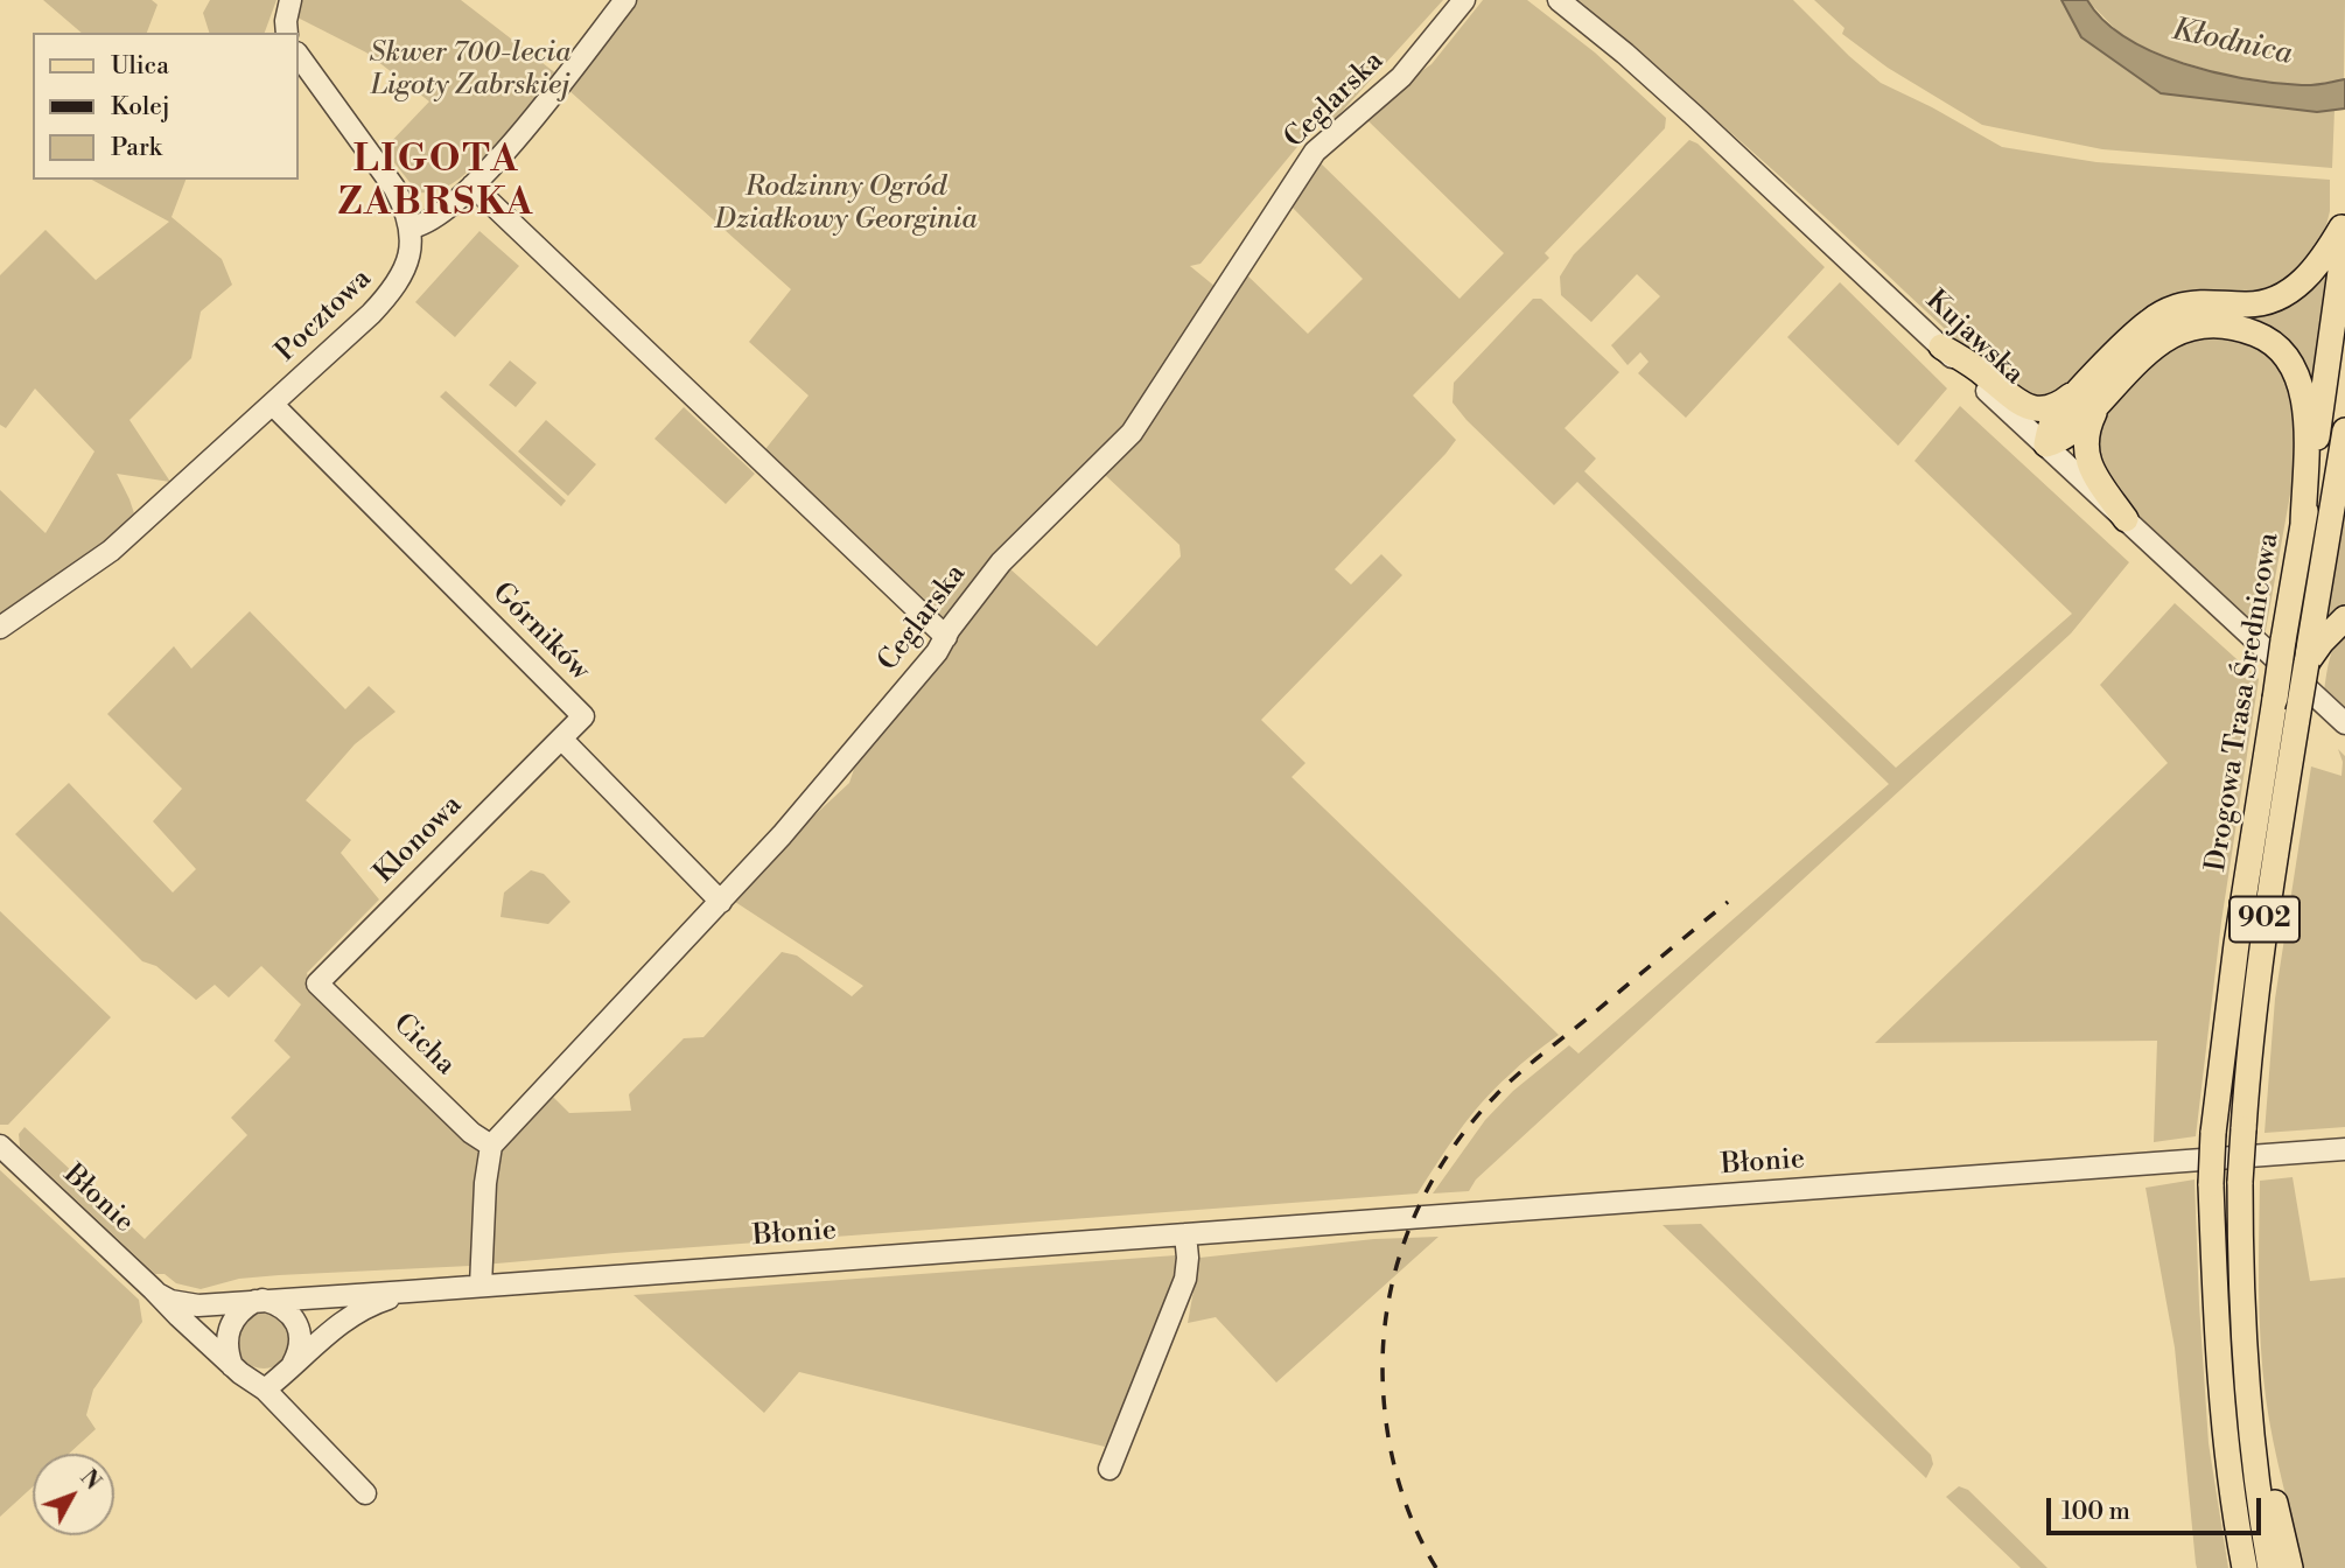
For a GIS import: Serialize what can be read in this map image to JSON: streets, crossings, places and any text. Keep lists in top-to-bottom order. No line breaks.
{"streets":{"main road":["Drogowa Trasa Średnicowa","902"],"street":["Ceglarska","Pocztowa","Kujawska","Górników","Klonowa","Cicha","Błonie"]},"crossings":[["Ceglarska","Cicha"],["Pocztowa","Górników"],["Górników","Klonowa"],["Klonowa","Cicha"]],"districts":["LIGOTA ZABRSKA"],"water":["Kłodnica"],"parks":["Skwer 700-lecia Ligoty Zabrskiej","Rodzinny Ogród Działkowy Georginia"],"legend":["Ulica","Kolej","Park"],"scale_bar":"100 m","north":"top right"}
